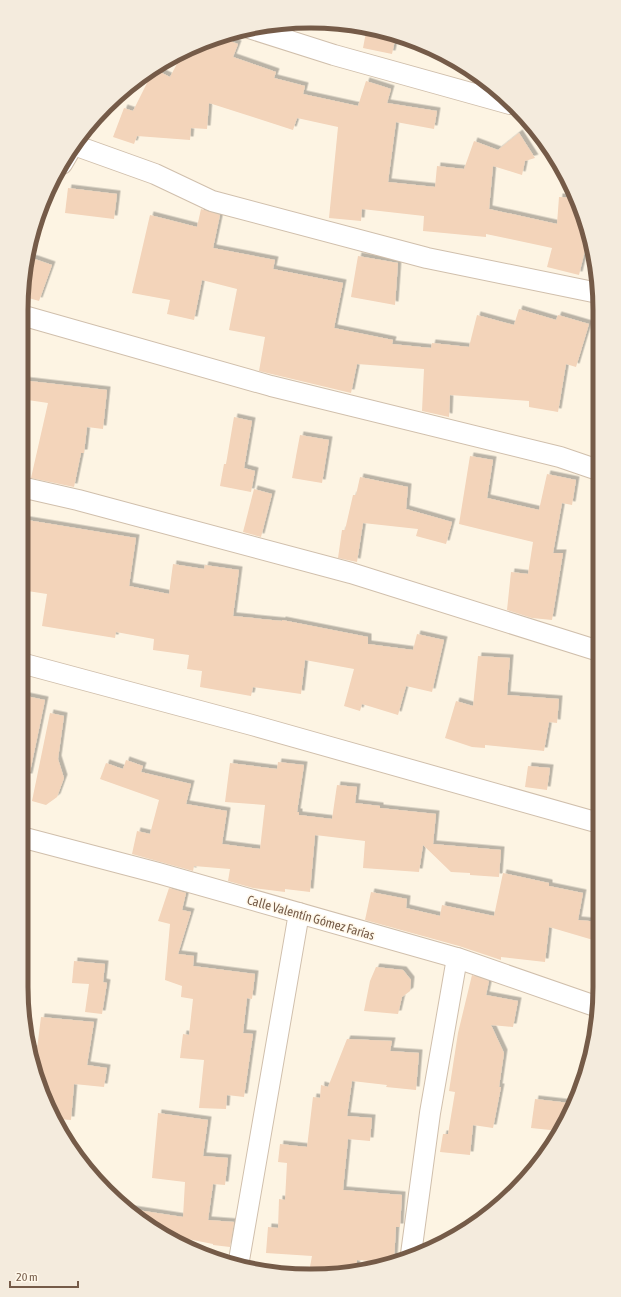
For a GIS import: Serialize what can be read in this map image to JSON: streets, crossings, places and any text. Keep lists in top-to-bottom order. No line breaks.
{"streets":{"street":["Calle Valentín Gómez Farías"]},"scale_bar":"20 m"}
